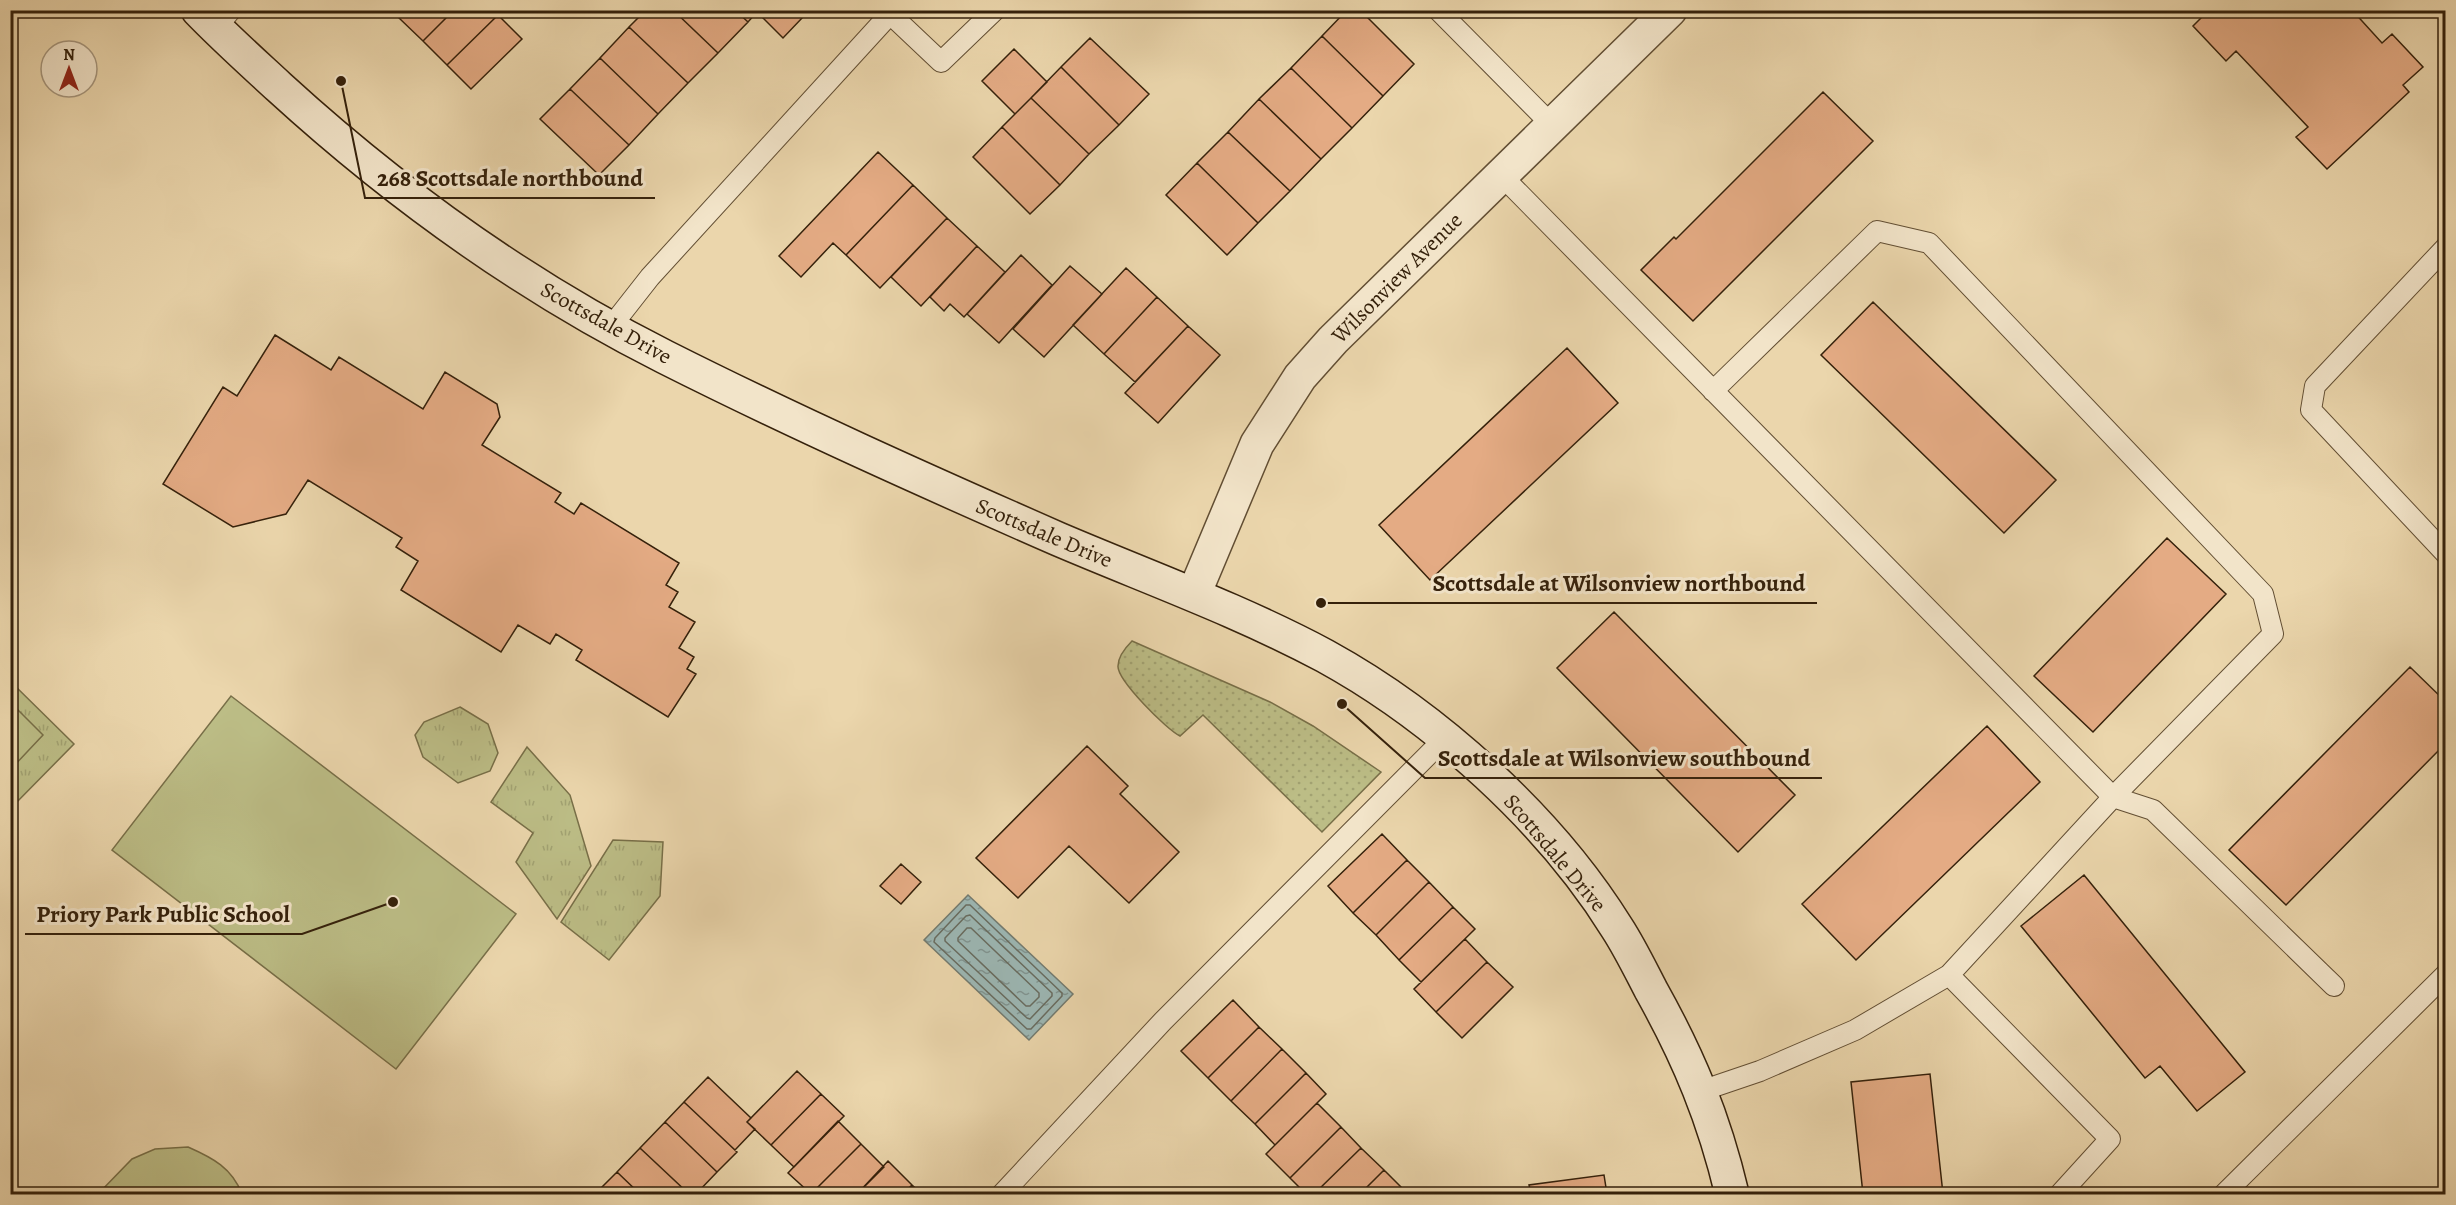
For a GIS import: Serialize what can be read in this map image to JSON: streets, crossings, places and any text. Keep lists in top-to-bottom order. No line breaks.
{"streets":{"street":["Wilsonview Avenue","Scottsdale Drive"]},"crossings":[["Wilsonview Avenue","Scottsdale Drive"]],"places":["268 Scottsdale northbound","Scottsdale at Wilsonview northbound","Scottsdale at Wilsonview southbound","Priory Park Public School"],"north":"top"}
